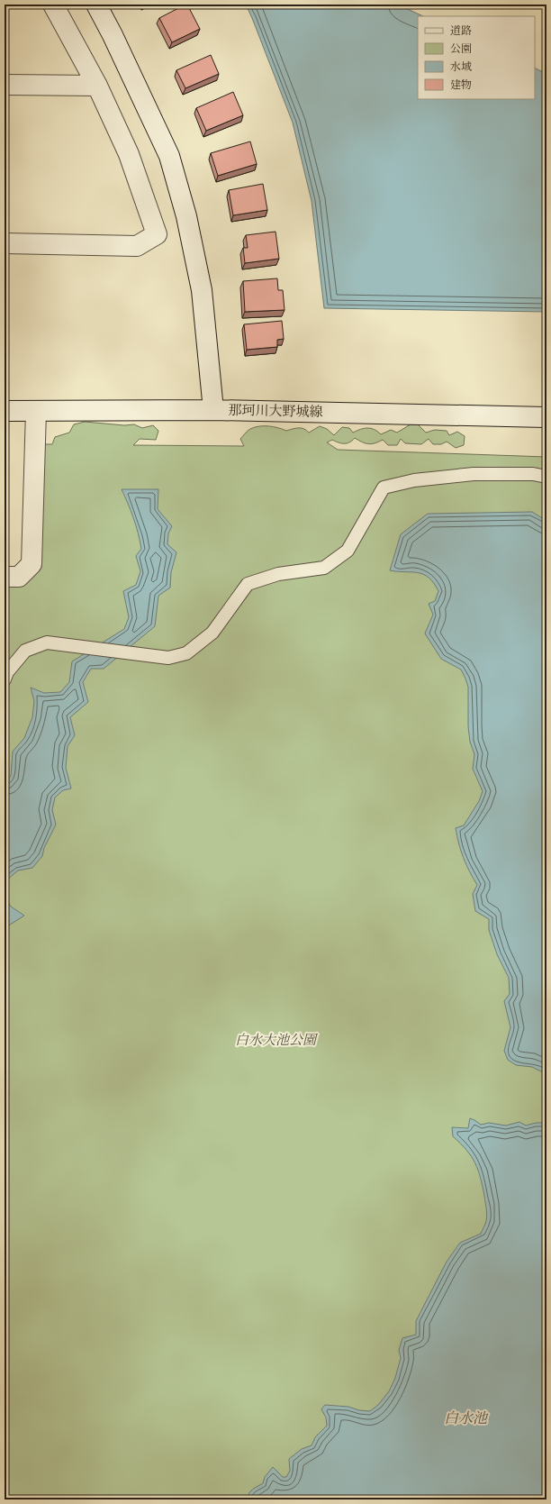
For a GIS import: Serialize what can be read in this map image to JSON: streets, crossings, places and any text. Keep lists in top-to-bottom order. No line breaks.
{"streets":{"street":["那珂川大野城線"]},"water":["白水池"],"parks":["白水大池公園"],"legend":["道路","公園","水域","建物"]}
